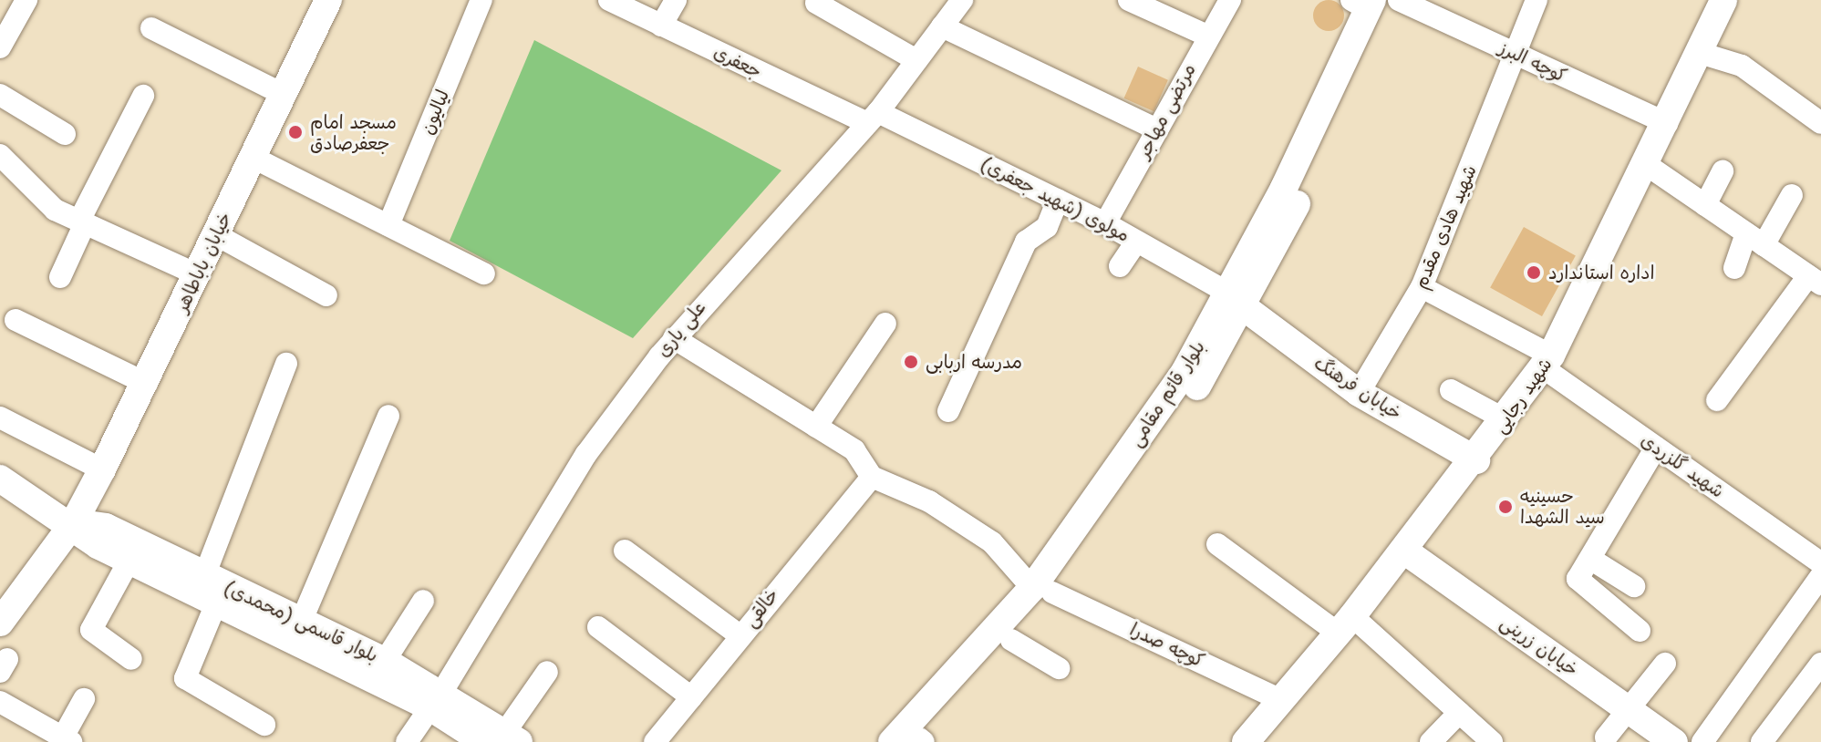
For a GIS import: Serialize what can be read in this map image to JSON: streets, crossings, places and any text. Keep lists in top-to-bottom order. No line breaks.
{"streets":{"main road":["خیابان باباطاهر","خیابان فرهنگ","بلوار قائم مقامی","شهید رجایی","بلوار قاسمی (محمدی)","خیابان زرینی"],"street":["جعفری","کوچه البرز","مرتضی مهاجر","لیالیون","مولوی (شهید جعفری)","شهید هادی مقدم","علی یاری","شهید گلزردی","خالقی","کوچه صدرا"]},"crossings":[["جعفری","مولوی (شهید جعفری)"],["جعفری","علی یاری"],["کوچه البرز","شهید هادی مقدم"],["کوچه البرز","شهید رجایی"],["مرتضی مهاجر","مولوی (شهید جعفری)"],["مولوی (شهید جعفری)","علی یاری"],["مولوی (شهید جعفری)","خیابان فرهنگ"],["مولوی (شهید جعفری)","بلوار قائم مقامی"],["شهید هادی مقدم","خیابان فرهنگ"],["شهید هادی مقدم","شهید گلزردی"],["خیابان باباطاهر","بلوار قاسمی (محمدی)"],["علی یاری","بلوار قاسمی (محمدی)"],["خیابان فرهنگ","بلوار قائم مقامی"],["خیابان فرهنگ","شهید رجایی"],["بلوار قائم مقامی","کوچه صدرا"],["شهید رجایی","شهید گلزردی"],["شهید رجایی","کوچه صدرا"],["شهید رجایی","خیابان زرینی"]],"places":["مسجد امام جعفرصادق","اداره استاندارد","مدرسه اربابی","حسینیه سید الشهدا"]}
